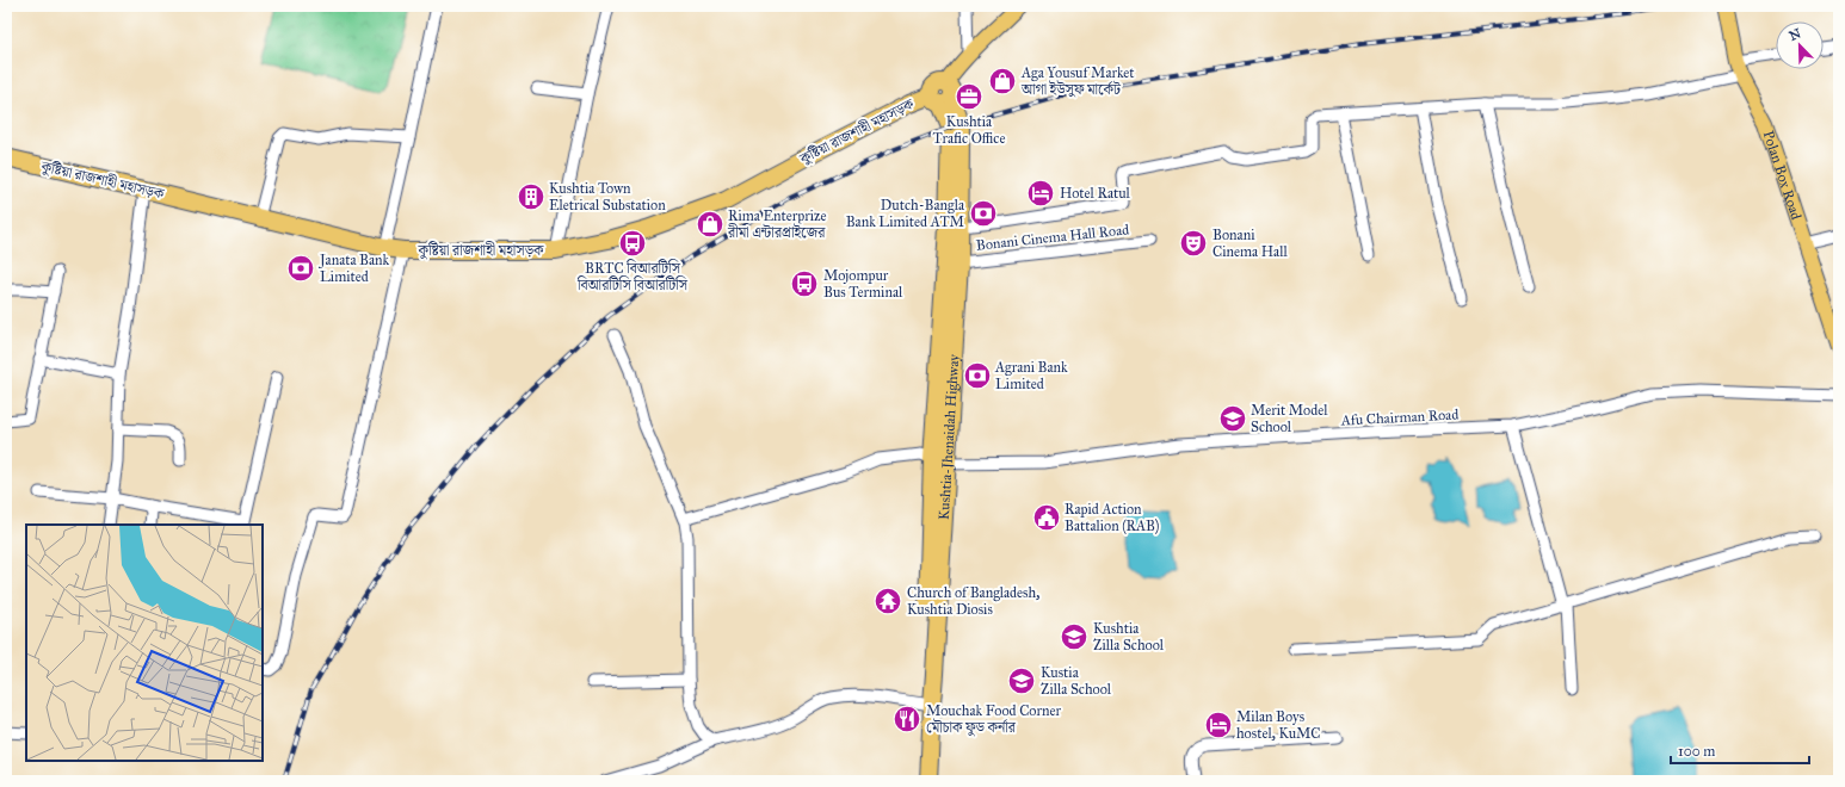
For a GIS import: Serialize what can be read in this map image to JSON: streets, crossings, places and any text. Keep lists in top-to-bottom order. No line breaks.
{"streets":{"highway":["কুষ্টিয়া রাজশাহী মহাসড়ক","Kushtia-Jhenaidah Highway"],"main road":["Polan Box Road"],"street":["Bonani Cinema Hall Road","Afu Chairman Road"]},"crossings":[["কুষ্টিয়া রাজশাহী মহাসড়ক","Kushtia-Jhenaidah Highway"],["Bonani Cinema Hall Road","Kushtia-Jhenaidah Highway"],["Afu Chairman Road","Kushtia-Jhenaidah Highway"]],"places":{"shop":["Aga Yousuf Market আগা ইউসুফ মার্কেট","Rima Enterprize রীমা এন্টারপ্রাইজের"],"office":["Kushtia Trafic Office"],"hotel":["Hotel Ratul","Milan Boys hostel, KuMC"],"building":["Kushtia Town Eletrical Substation"],"bank":["Dutch-Bangla Bank Limited ATM","Janata Bank Limited","Agrani Bank Limited"],"bus stop":["BRTC বিআরটিসি বিআরটিসি বিআরটিসি","Mojompur Bus Terminal"],"theatre":["Bonani Cinema Hall"],"school or university":["Merit Model School","Kushtia Zilla School","Kustia Zilla School"],"public building":["Rapid Action Battalion (RAB)"],"temple":["Church of Bangladesh, Kushtia Diosis"],"restaurant":["Mouchak Food Corner মৌচাক ফুড কর্নার"]},"scale_bar":"100 m","north":"top left"}
